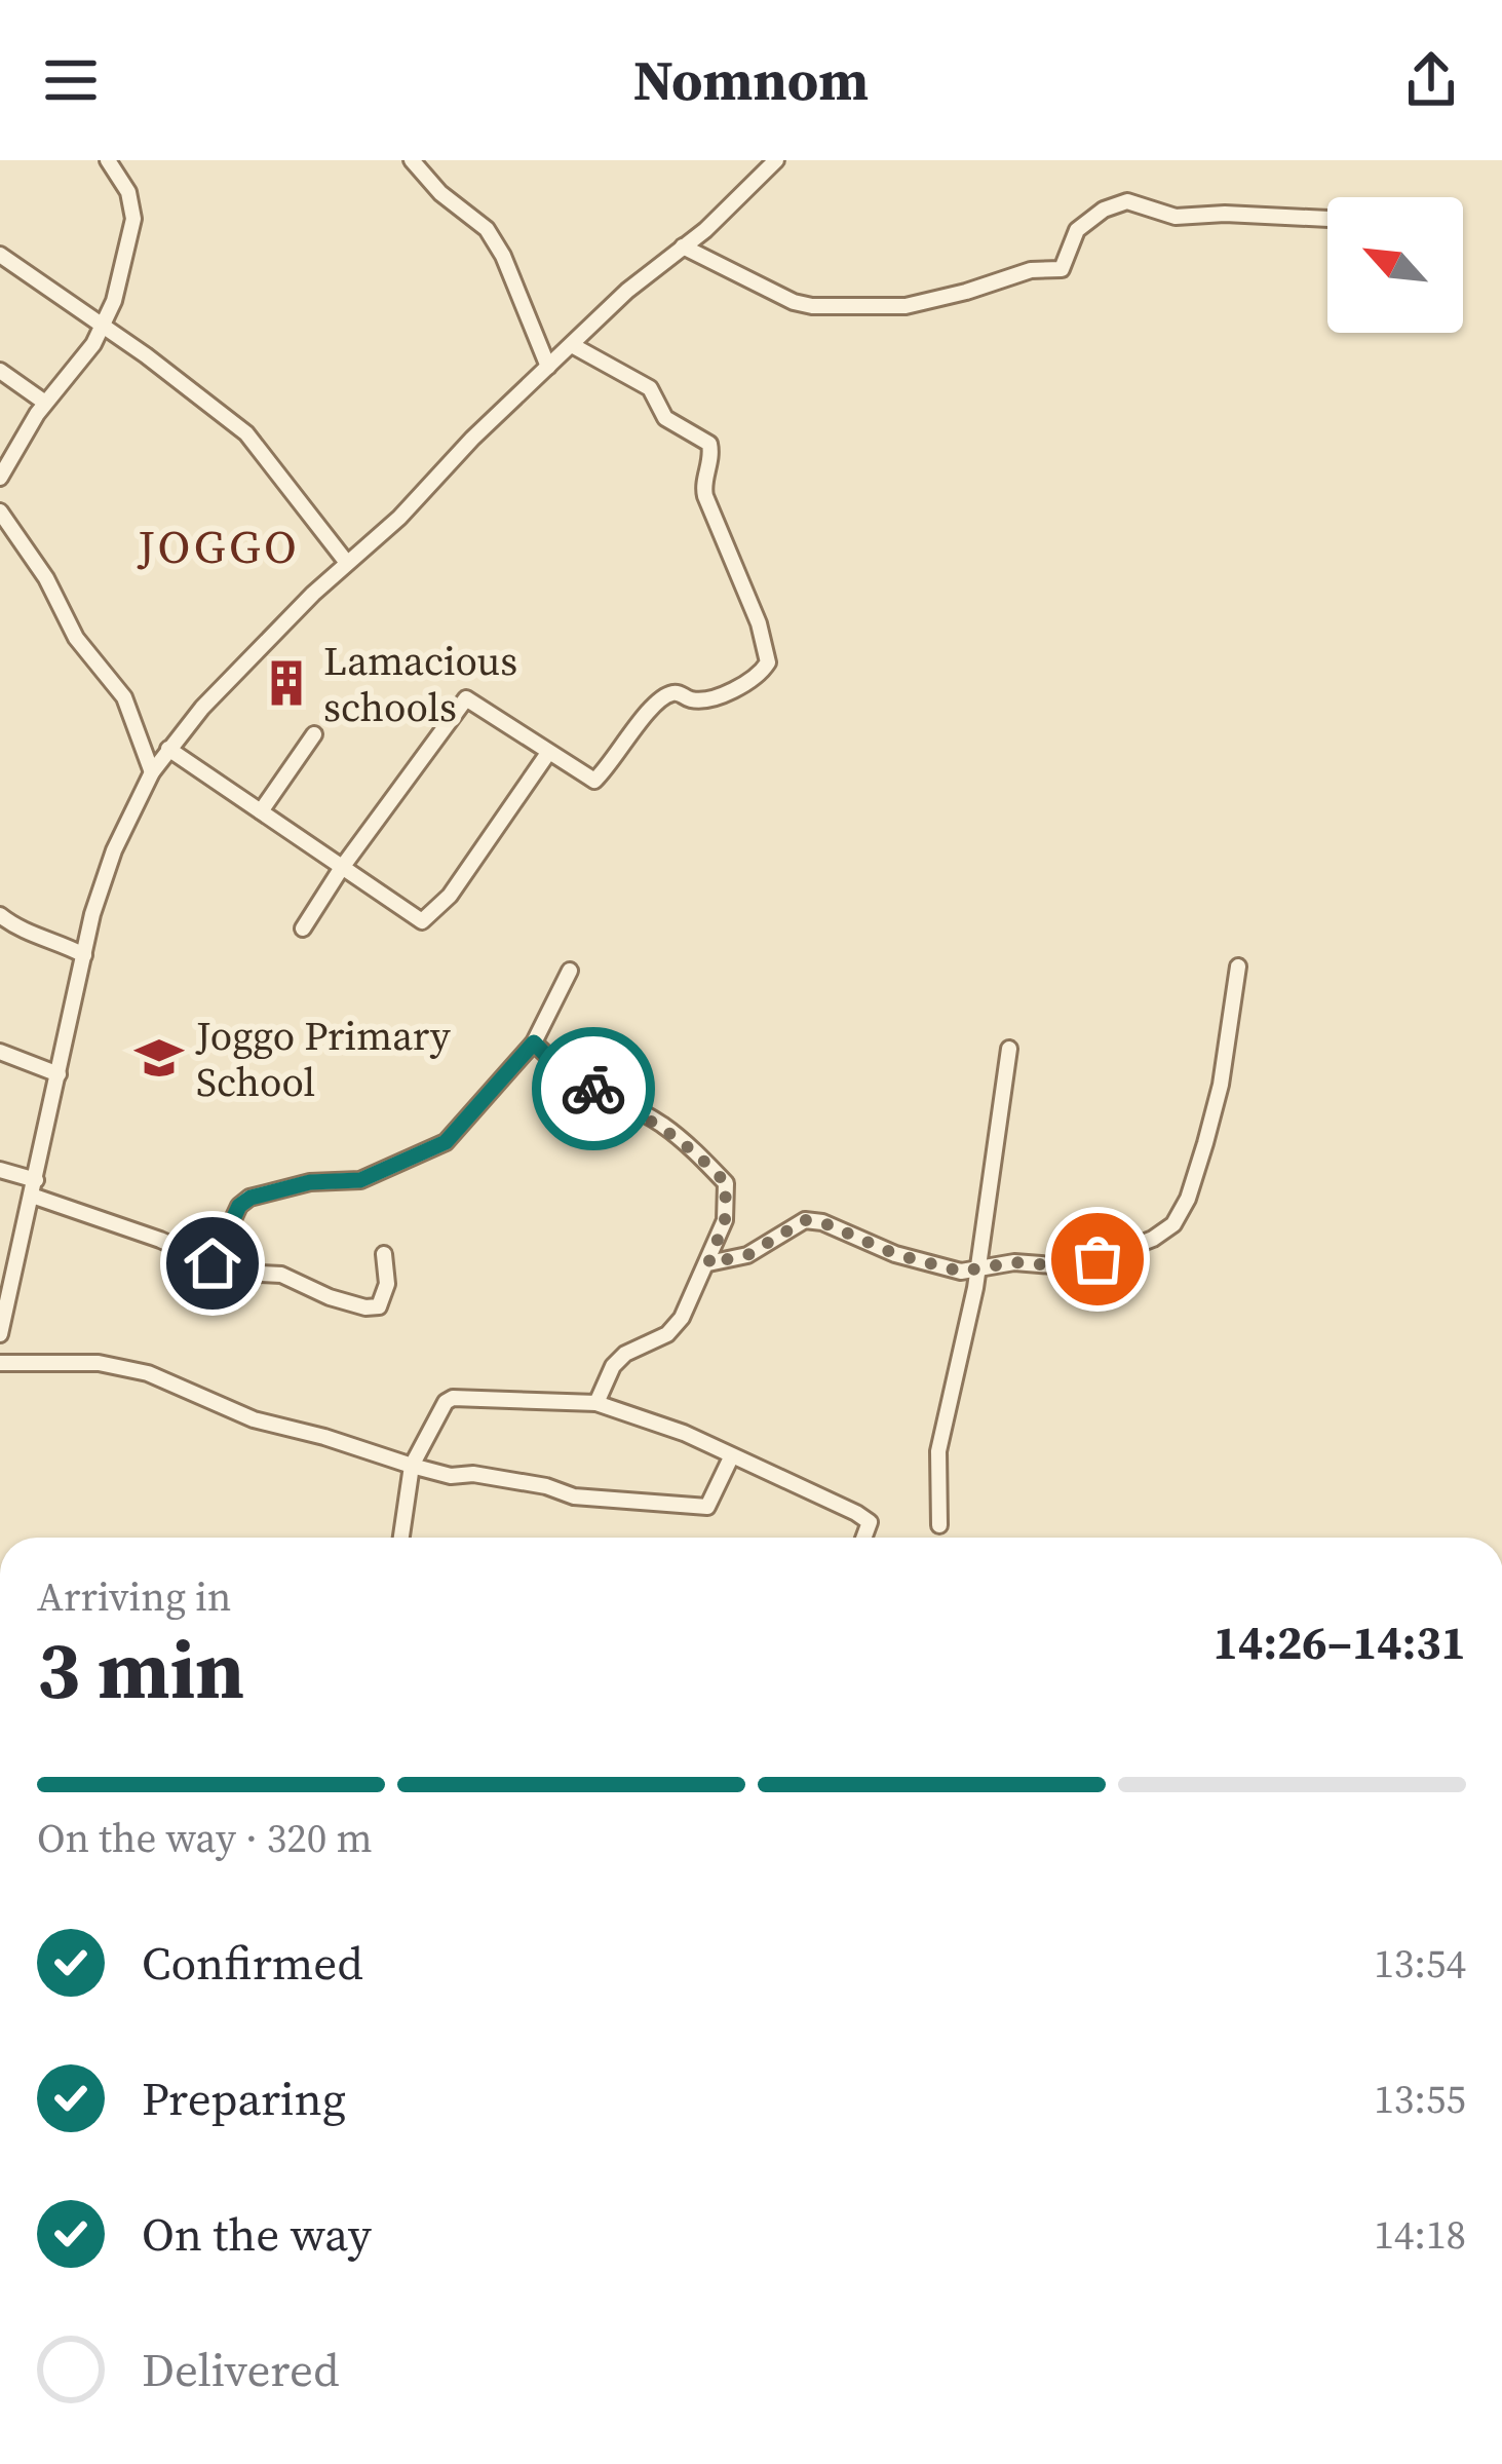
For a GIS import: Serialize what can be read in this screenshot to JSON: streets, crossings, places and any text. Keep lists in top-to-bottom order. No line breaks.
{"districts":["JOGGO"],"places":{"building":["Lamacious schools"],"school or university":["Joggo Primary School"]},"north":"top left","page":{"header":"Nomnom","heading":["3 min","Arriving in","14:26–14:31"],"bar":"On the way · 320 m","list":[["Confirmed","13:54"],["Preparing","13:55"],["On the way","14:18"],"Delivered"]}}
